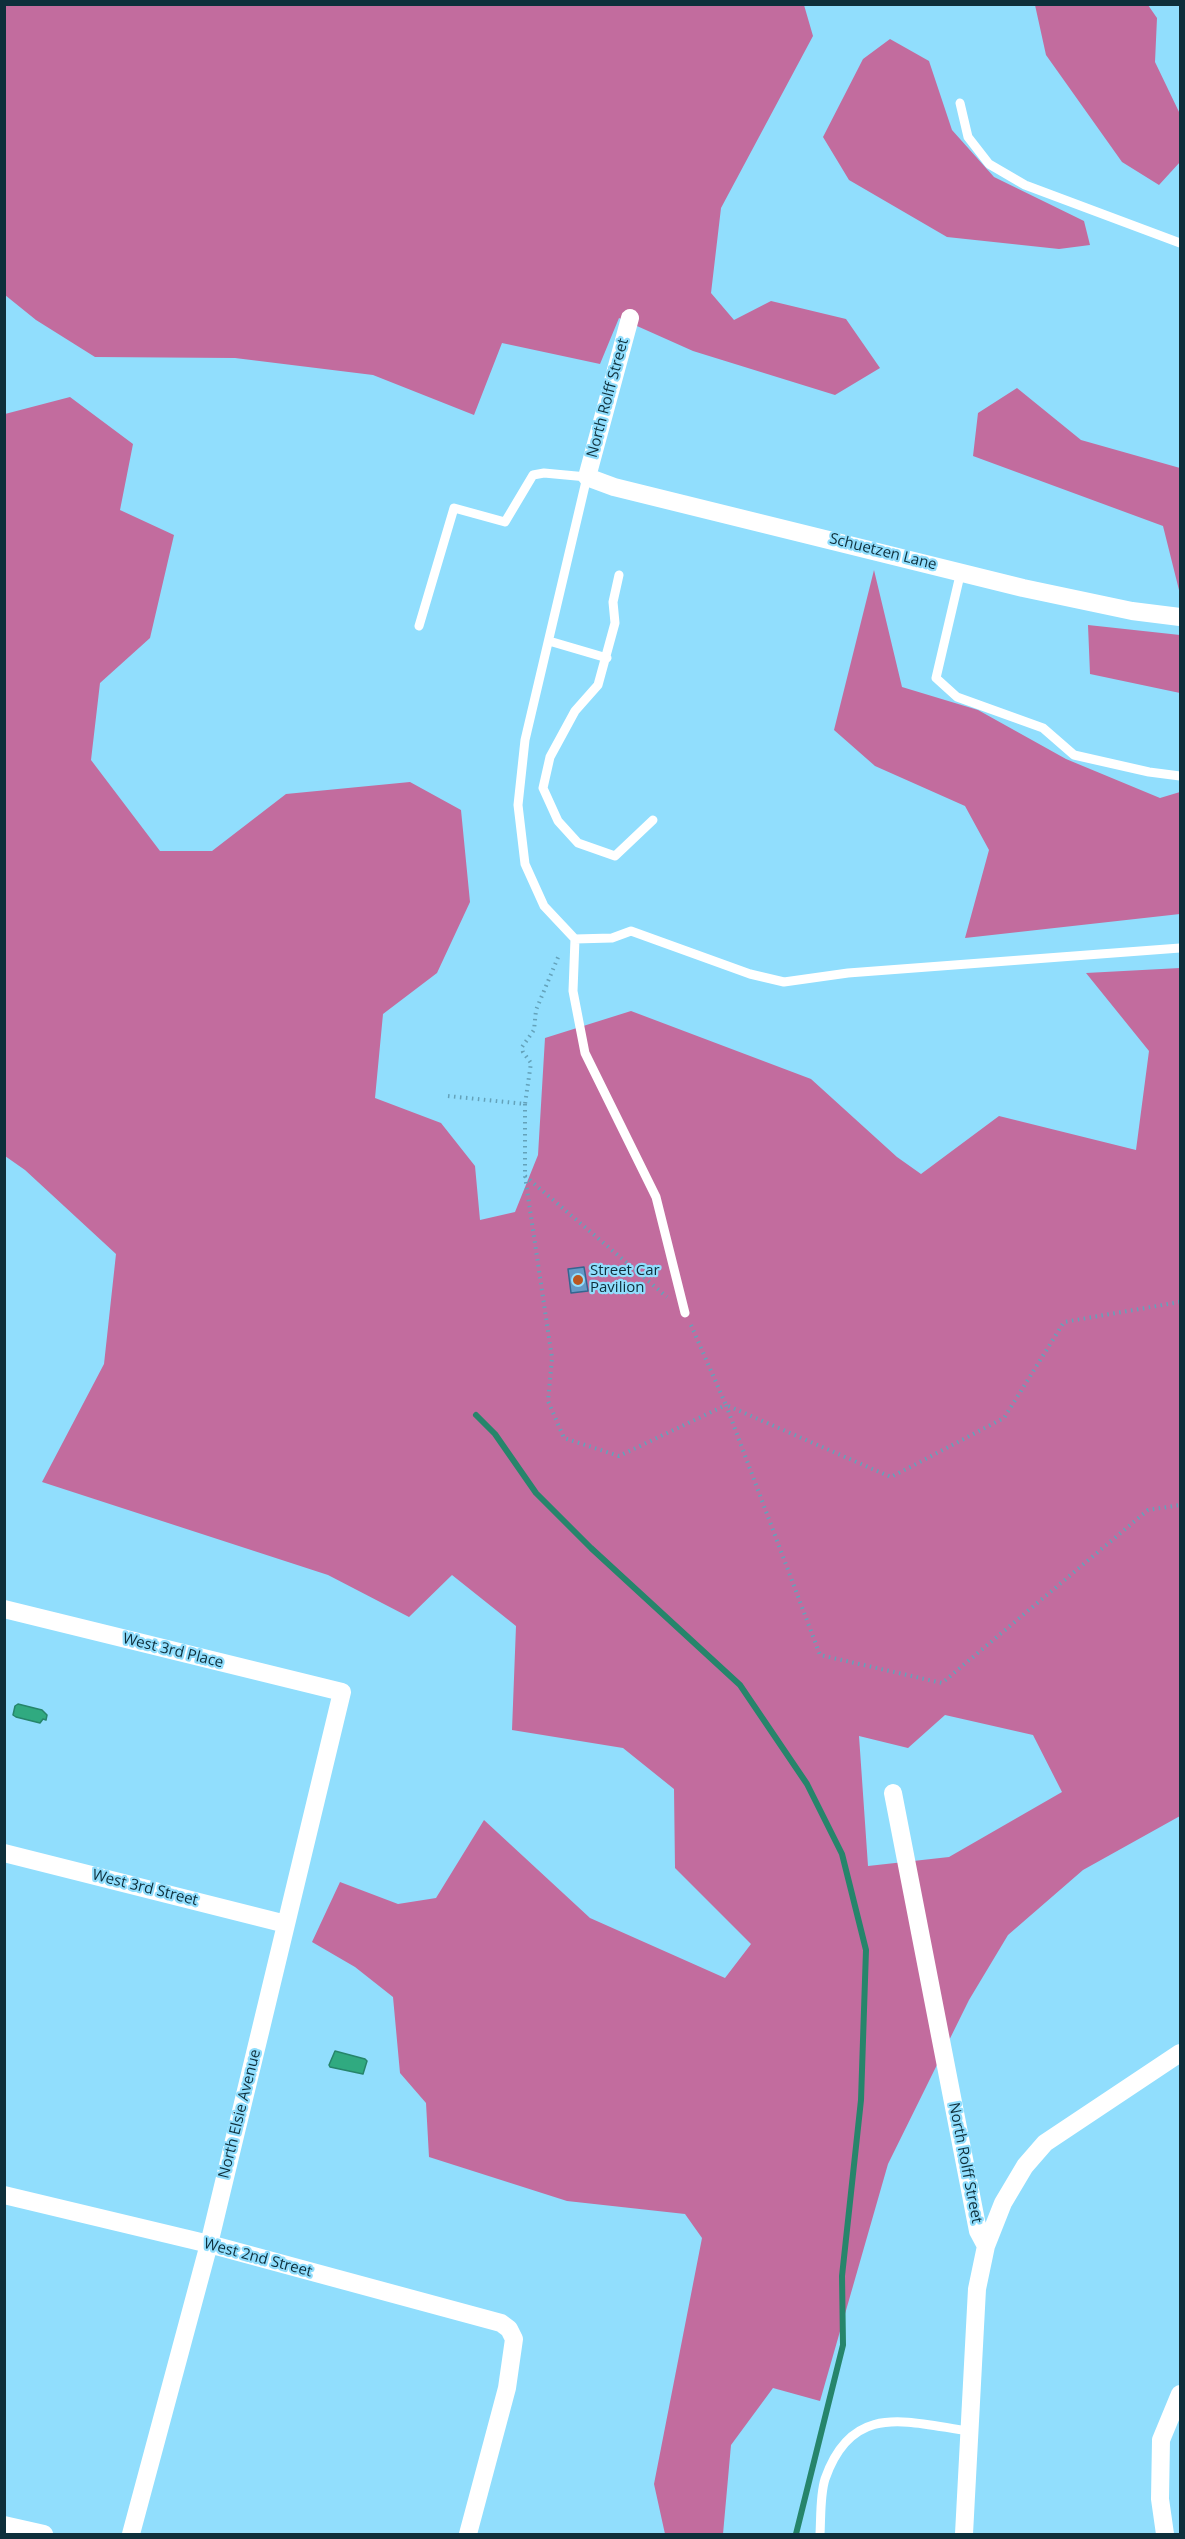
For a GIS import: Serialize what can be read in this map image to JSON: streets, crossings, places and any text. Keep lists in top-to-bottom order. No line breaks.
{"streets":{"street":["North Rolff Street","Schuetzen Lane","West 3rd Place","West 3rd Street","North Elsie Avenue","West 2nd Street"]},"crossings":[["North Rolff Street","Schuetzen Lane"],["West 3rd Place","North Elsie Avenue"],["West 3rd Street","North Elsie Avenue"],["North Elsie Avenue","West 2nd Street"]],"places":["Street Car Pavilion"]}
